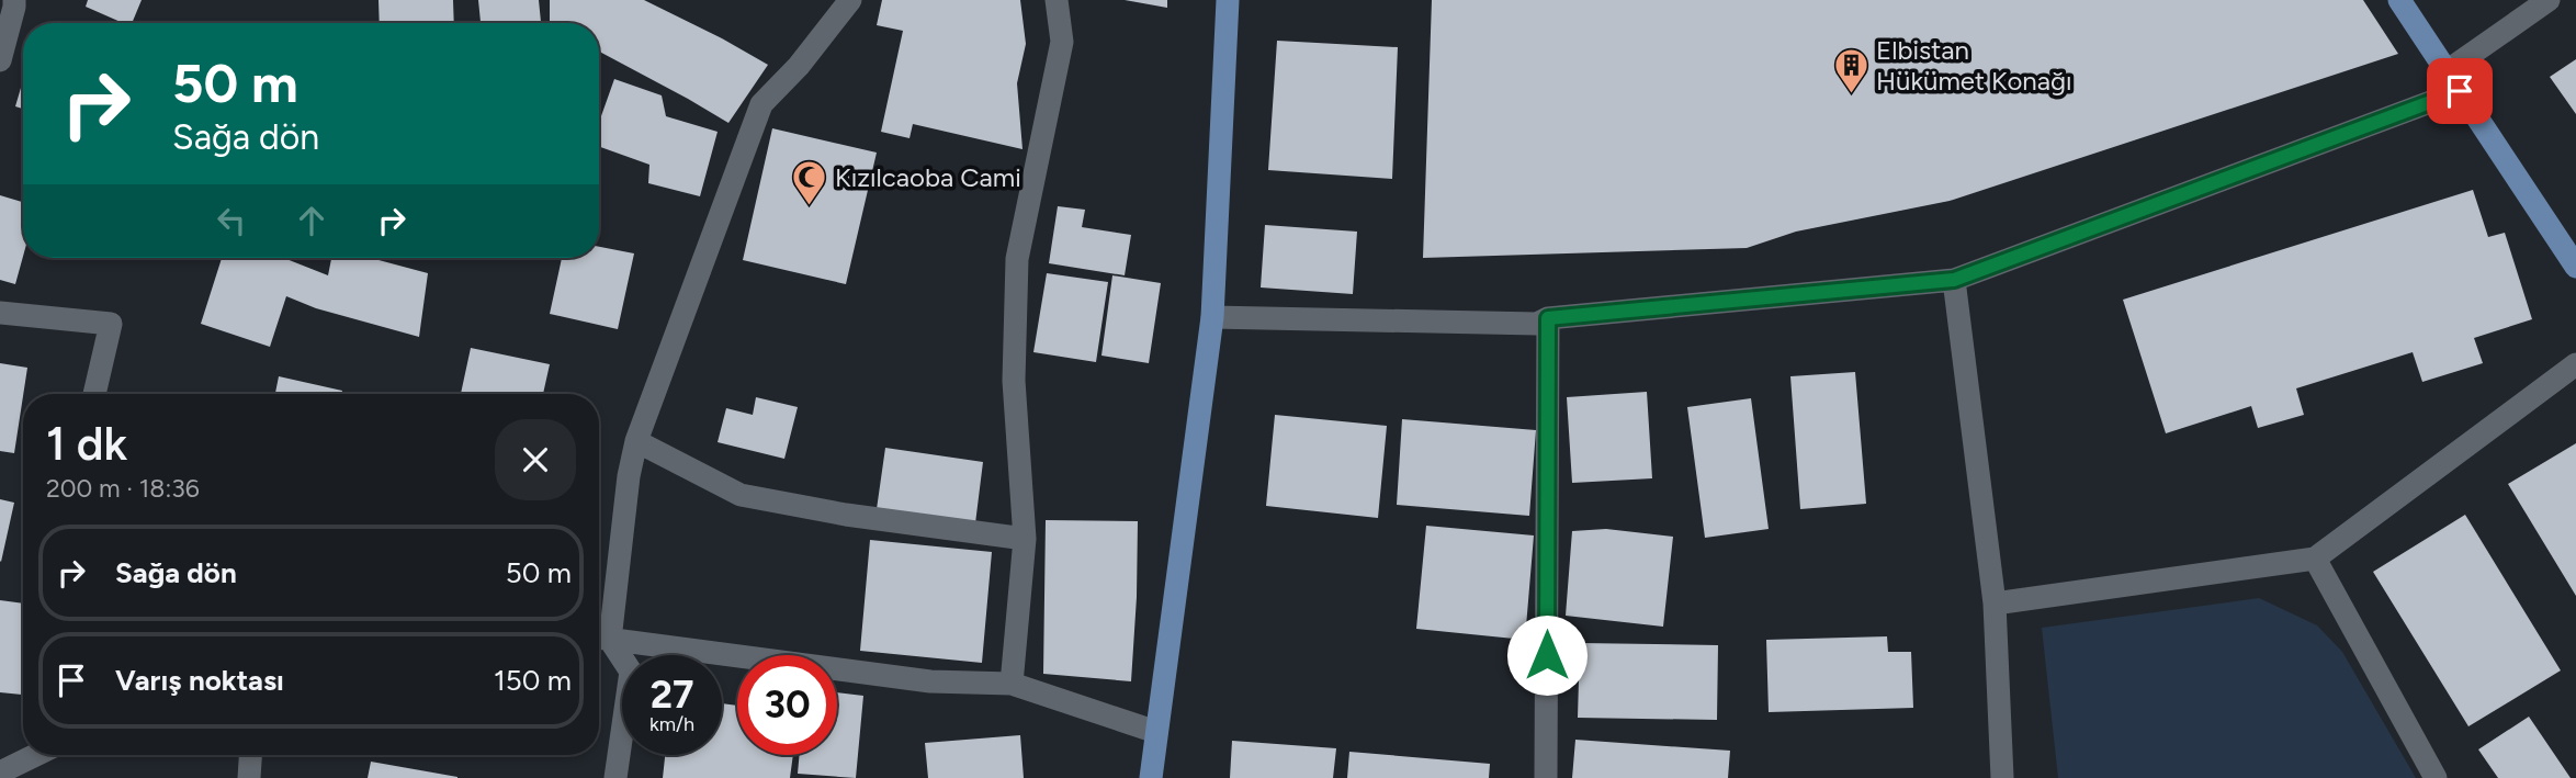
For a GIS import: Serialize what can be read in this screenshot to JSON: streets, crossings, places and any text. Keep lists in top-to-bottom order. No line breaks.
{"places":{"building":["Elbistan Hükümet Konağı"],"mosque":["Kızılcaoba Cami"]},"page":{"turn":["50 m","Sağa dön"],"heading":["1 dk","200 m · 18:36"],"list":[{"name":"Sağa dön","value":"50 m"},{"name":"Varış noktası","value":"150 m"}],"speed":"27 km/h","limit":"30"}}
